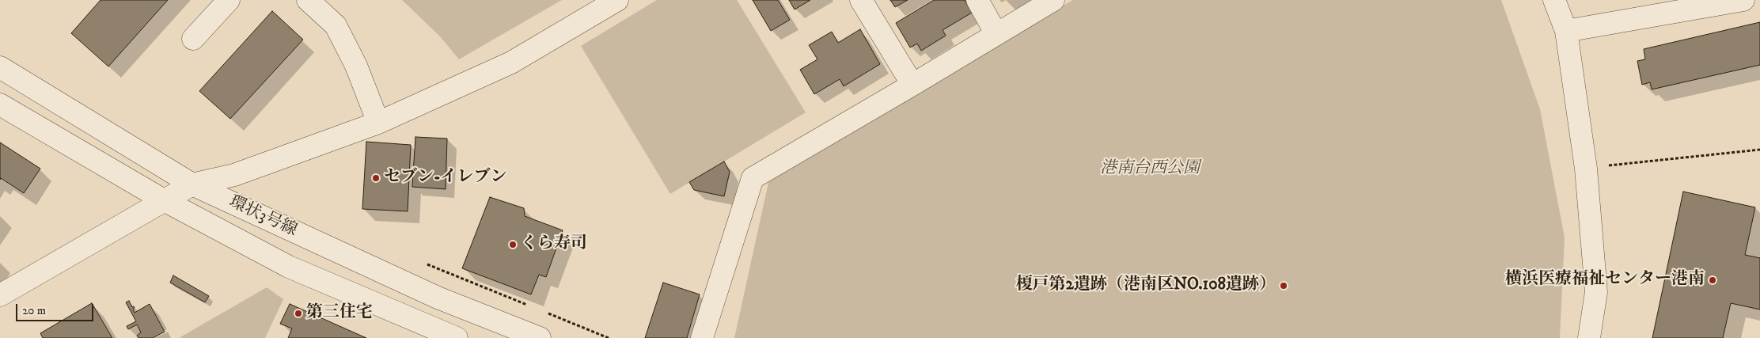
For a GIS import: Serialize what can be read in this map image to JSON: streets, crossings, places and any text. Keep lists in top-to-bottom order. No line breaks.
{"streets":{"street":["環状3号線"]},"parks":["港南台西公園"],"places":["セブン-イレブン","くら寿司","横浜医療福祉センター港南","榎戸第2遺跡（港南区NO.108遺跡）","第三住宅"],"scale_bar":"20 m"}
